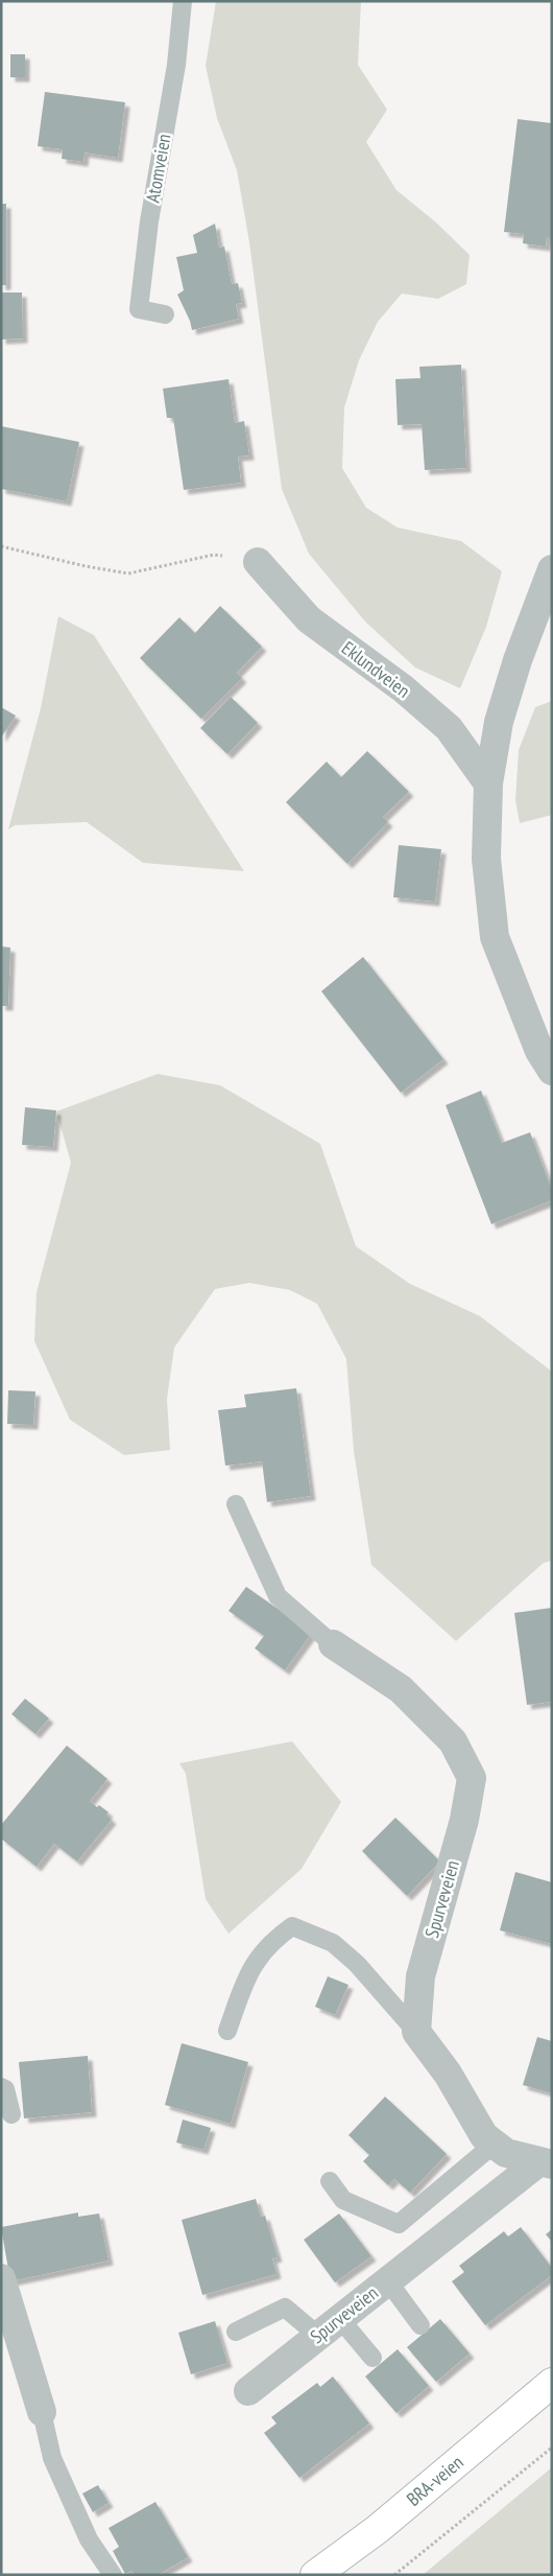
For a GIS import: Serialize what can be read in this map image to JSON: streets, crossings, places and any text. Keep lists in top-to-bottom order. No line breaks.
{"streets":{"main road":["BRA-veien"],"street":["Eklundveien","Spurveveien"],"lane":["Atomveien"]}}
